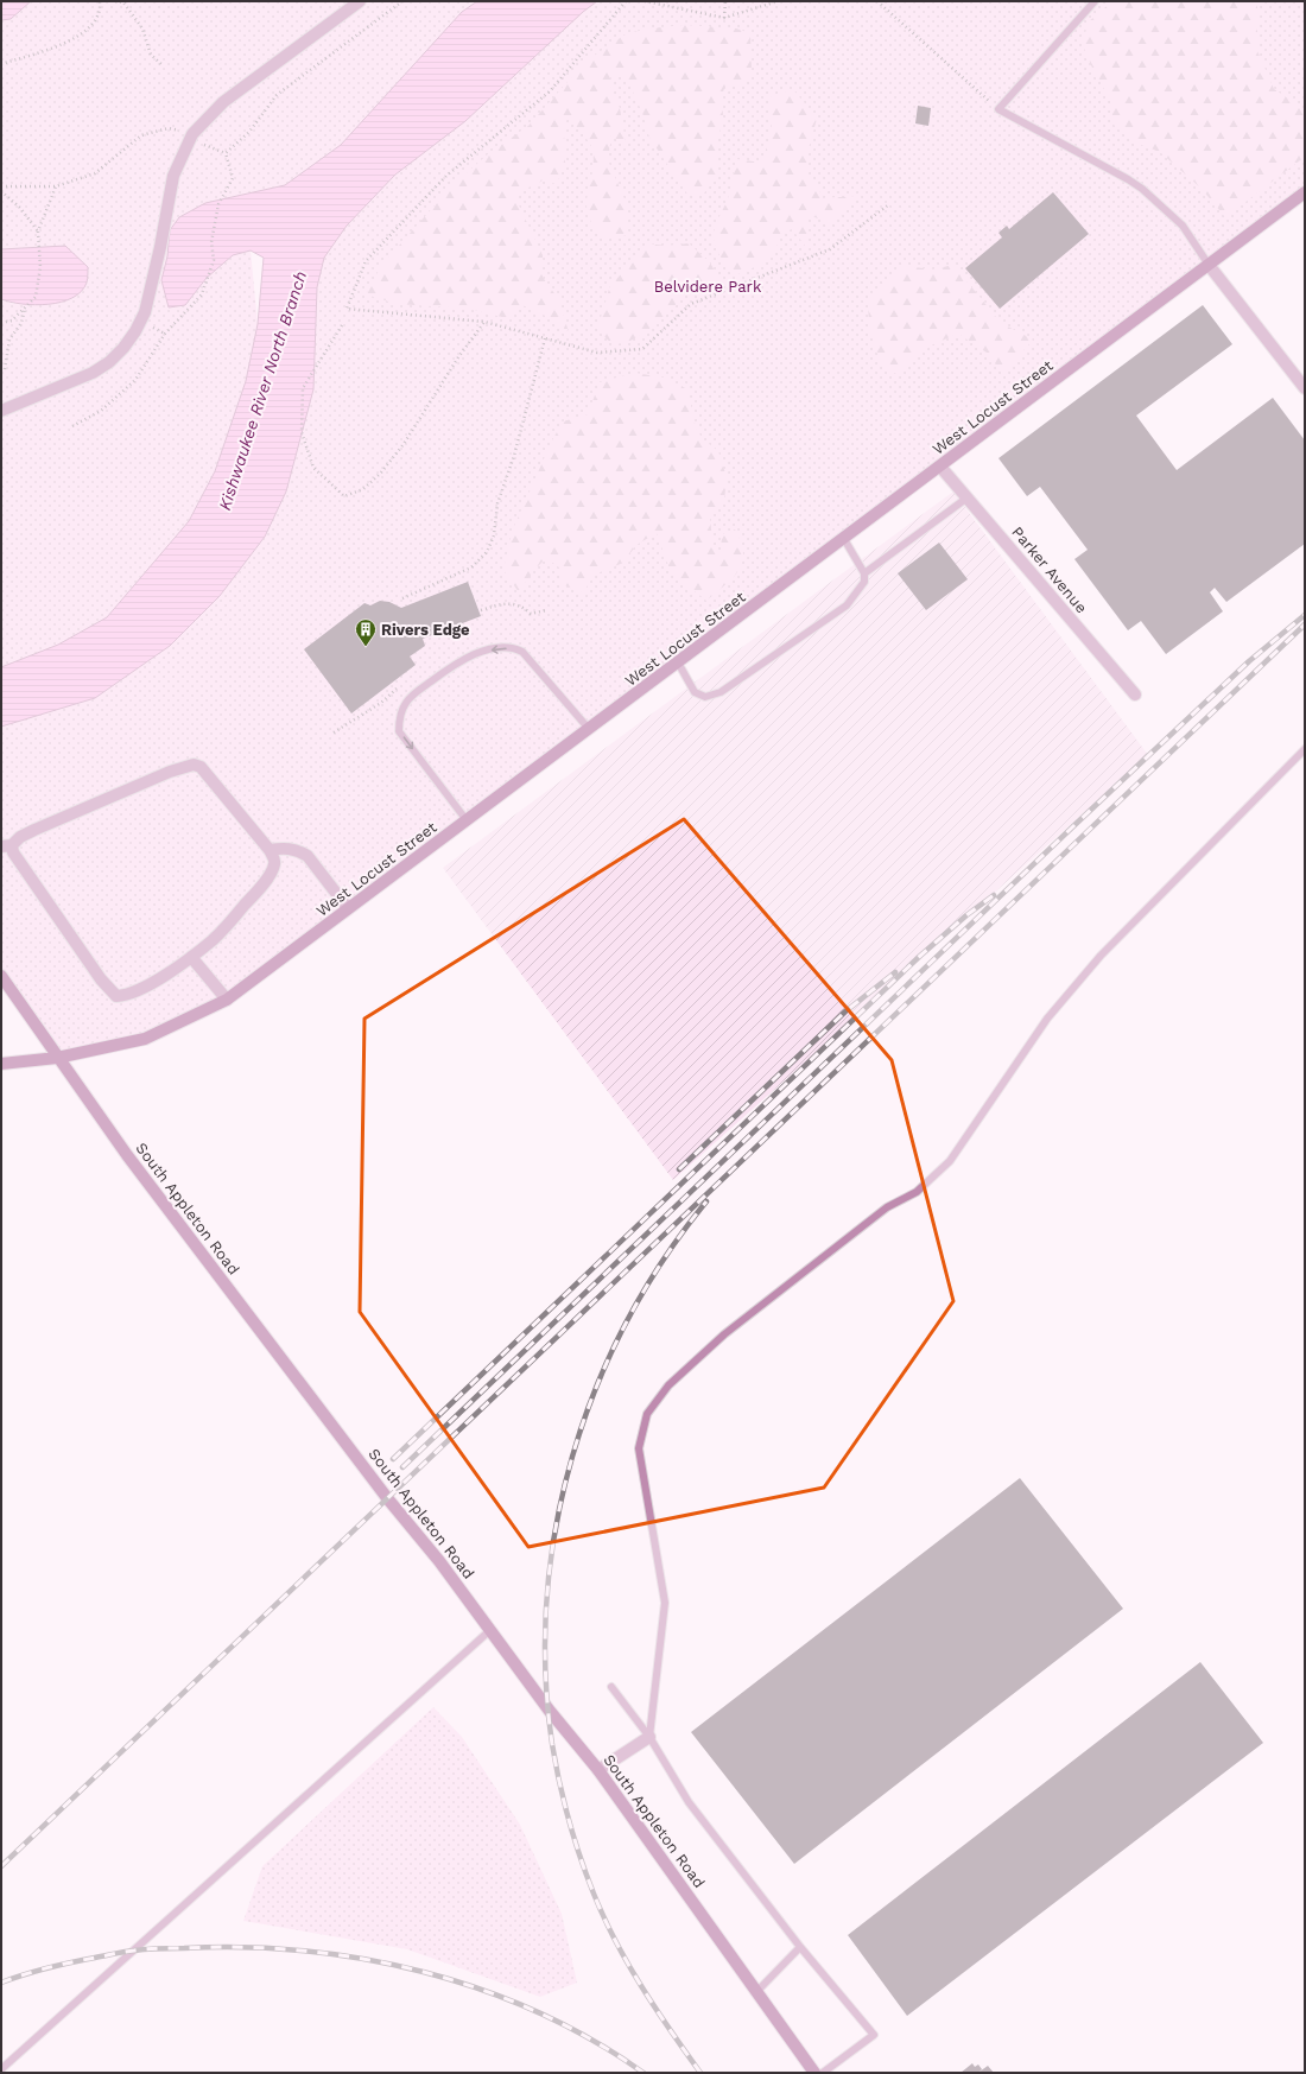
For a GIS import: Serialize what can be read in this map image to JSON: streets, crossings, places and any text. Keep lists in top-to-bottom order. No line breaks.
{"streets":{"street":["West Locust Street","Parker Avenue","South Appleton Road"]},"crossings":[["West Locust Street","Parker Avenue"],["West Locust Street","South Appleton Road"]],"water":["Kishwaukee River North Branch"],"parks":["Belvidere Park"],"places":{"building":["Rivers Edge"]}}
